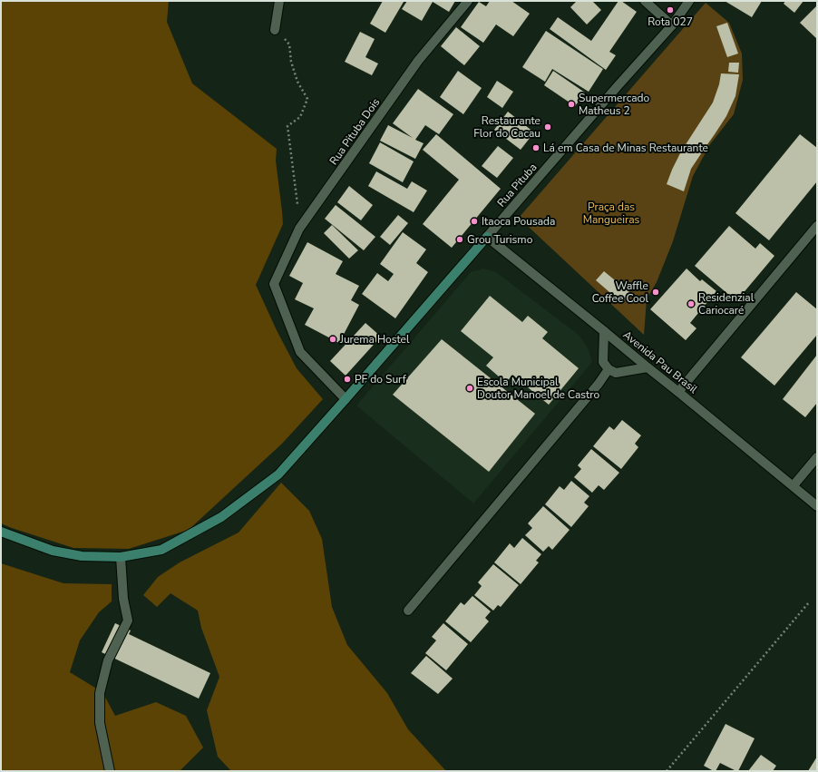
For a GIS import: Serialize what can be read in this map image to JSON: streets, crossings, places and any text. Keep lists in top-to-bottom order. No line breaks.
{"streets":{"street":["Rua Pituba Dois","Rua Pituba","Avenida Pau Brasil"]},"crossings":[["Rua Pituba Dois","Rua Pituba"],["Rua Pituba","Avenida Pau Brasil"]],"parks":["Praça das Mangueiras"],"places":["Rota 027","Supermercado Matheus 2","Restaurante Flor do Cacau","Lá em Casa de Minas Restaurante","Itaoca Pousada","Grou Turismo","Waffle Coffee Cool","Residenzial Cariocaré","Jurema Hostel","PF do Surf","Escola Municipal Doutor Manoel de Castro"]}
